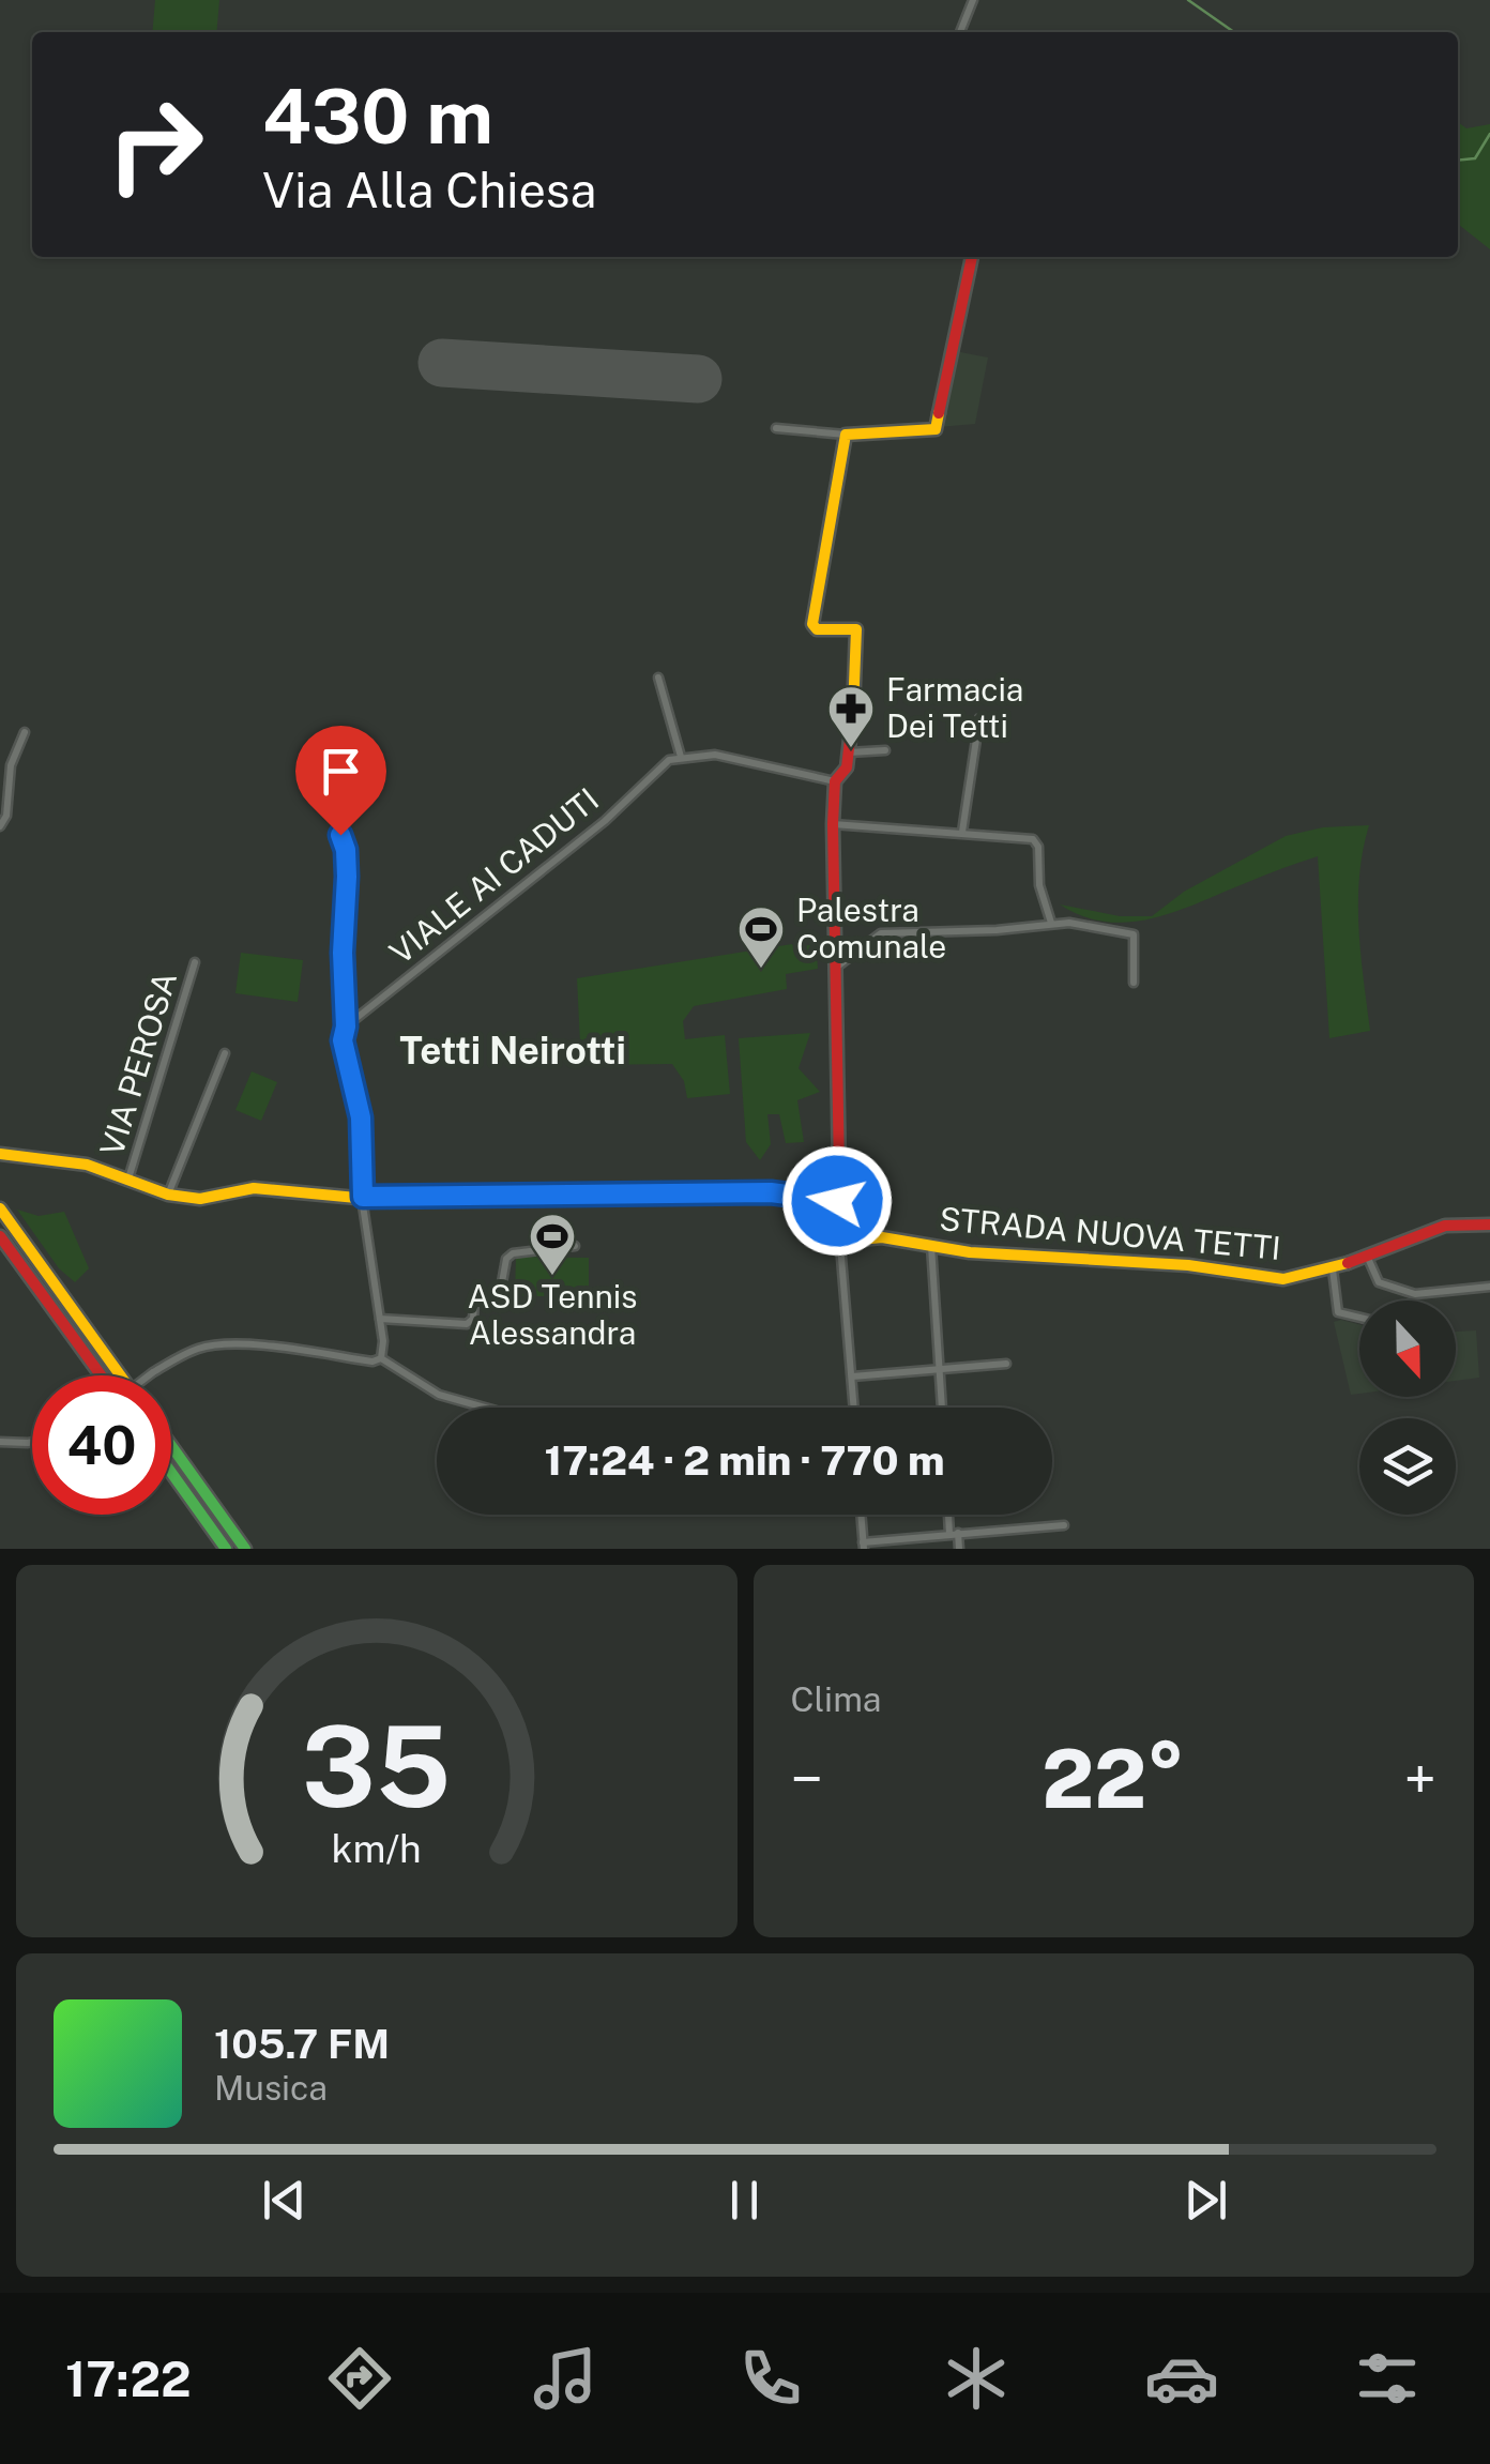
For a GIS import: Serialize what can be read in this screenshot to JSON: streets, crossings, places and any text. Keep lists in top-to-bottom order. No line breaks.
{"streets":{"main road":["STRADA NUOVA TETTI"],"street":["VIALE AI CADUTI","VIA PEROSA"]},"districts":["Tetti Neirotti"],"places":{"pharmacy":["Farmacia Dei Tetti"],"sports":["Palestra Comunale","ASD Tennis Alessandra"]},"north":"bottom","page":{"turn":["430 m","Via Alla Chiesa"],"limit":"40","trip":"17:24 · 2 min · 770 m","tile":"Clima","heat":["−","22°","+"],"song":["105.7 FM","Musica"],"tabs":"17:22","gauge":["35","km/h"]}}
